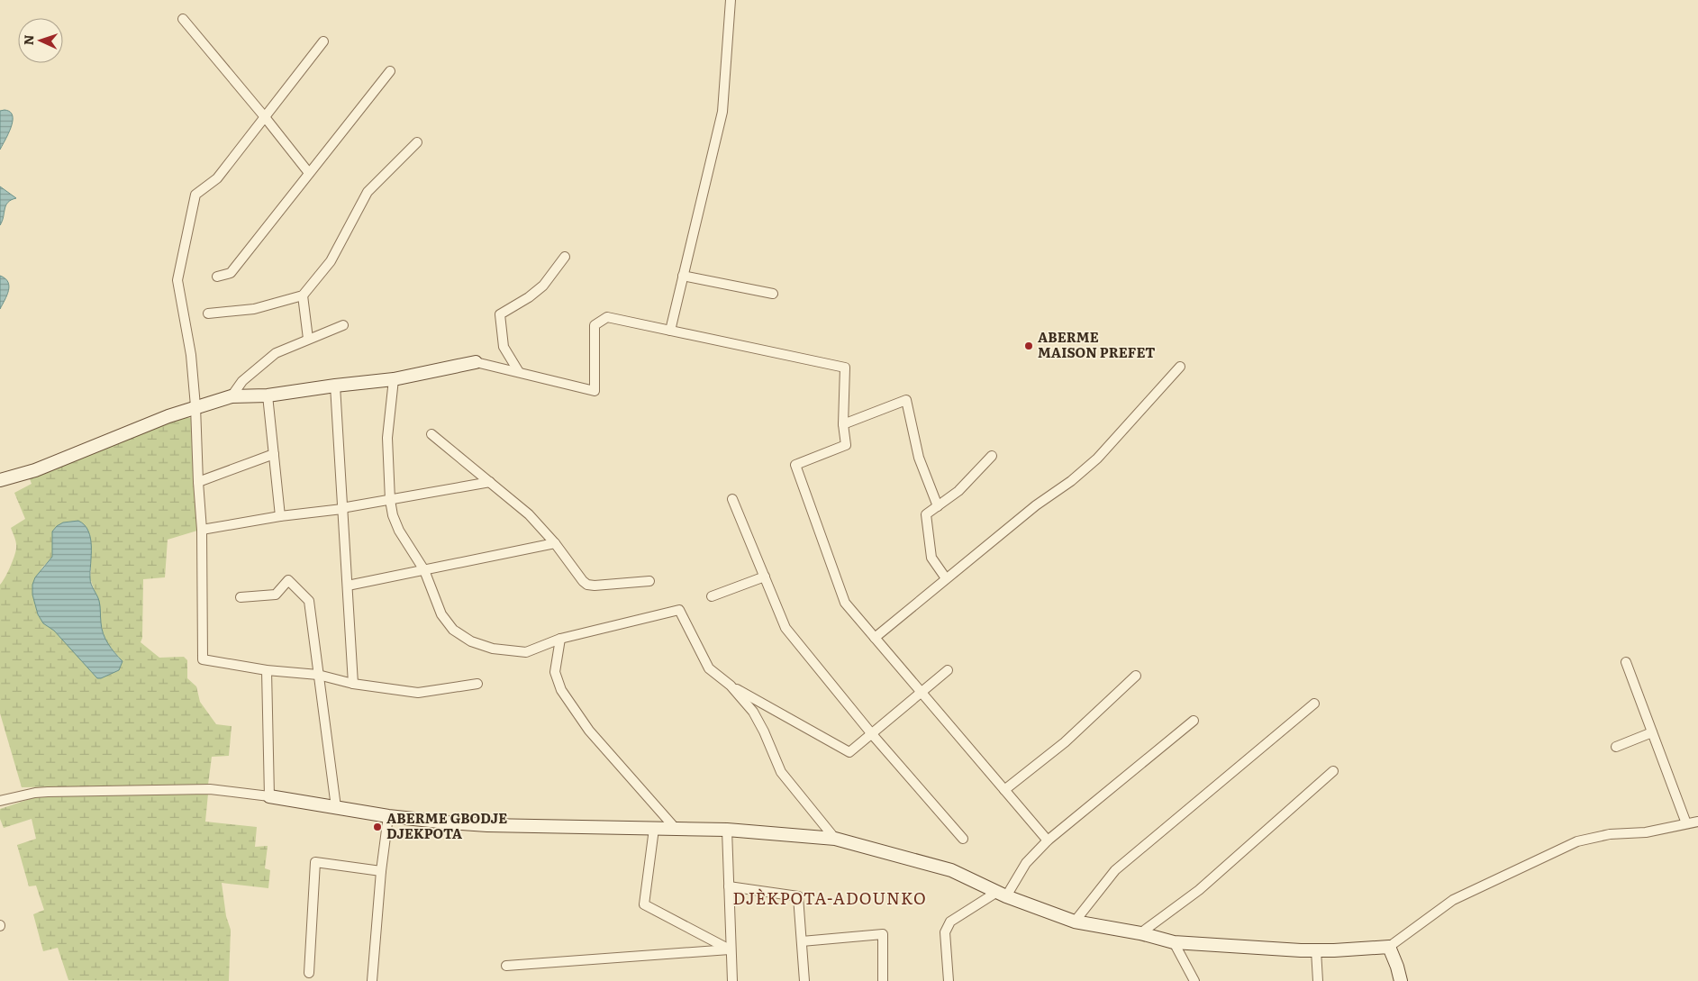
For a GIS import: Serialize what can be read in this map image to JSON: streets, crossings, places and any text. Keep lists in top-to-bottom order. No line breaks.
{"districts":["DJÈKPOTA-ADOUNKO"],"places":["ABERME MAISON PREFET","ABERME GBODJE DJEKPOTA"],"north":"left"}
